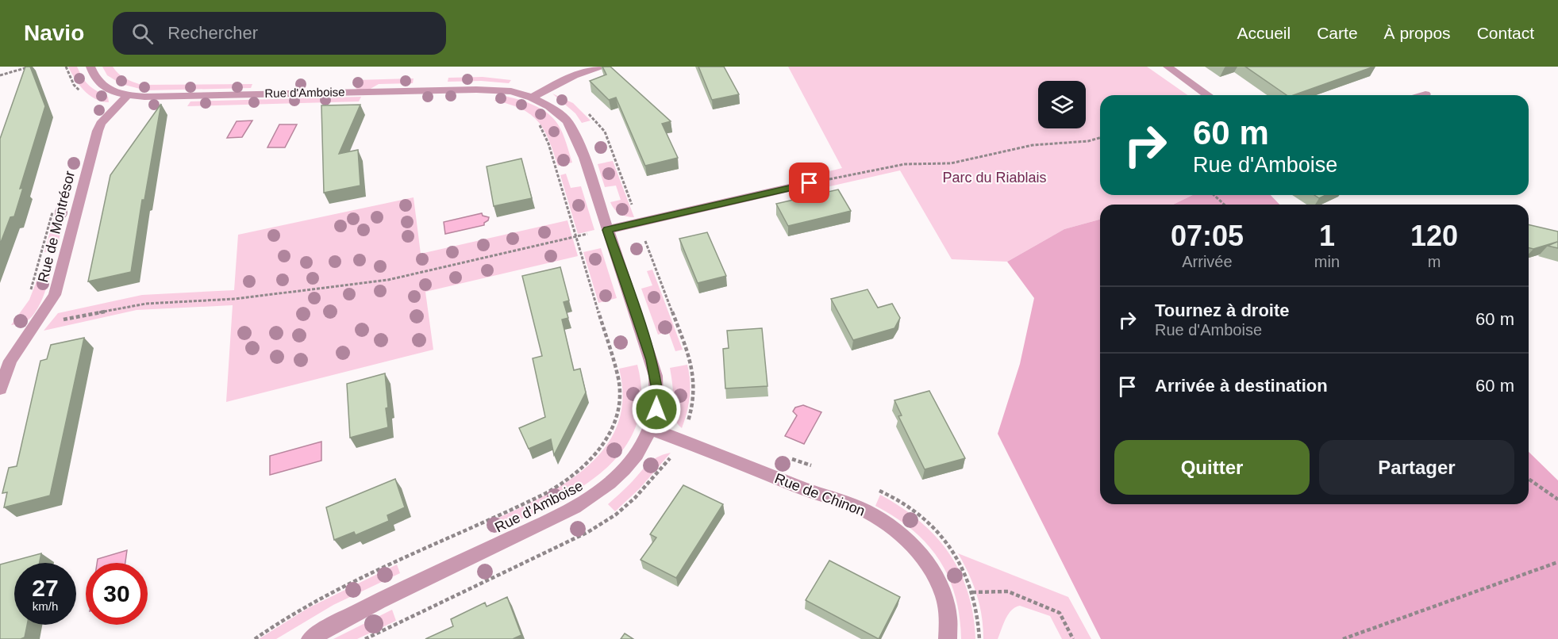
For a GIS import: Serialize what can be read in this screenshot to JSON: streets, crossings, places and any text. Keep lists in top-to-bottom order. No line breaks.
{"streets":{"street":["Rue d'Amboise","Rue de Montrésor","Rue de Chinon"]},"crossings":[["Rue d'Amboise","Rue de Montrésor"],["Rue d'Amboise","Rue de Chinon"]],"parks":["Parc du Riablais"],"page":{"header":"Navio","search":"Rechercher","nav":["Accueil","Carte","À propos","Contact"],"turn":["60 m","Rue d'Amboise"],"eta":["07:05","Arrivée","1","min","120","m"],"list":[{"name":"Tournez à droite","note":"Rue d'Amboise","value":"60 m"},{"name":"Arrivée à destination","value":"60 m"}],"buttons":["Quitter","Partager"],"speed":"27 km/h","limit":"30"}}
